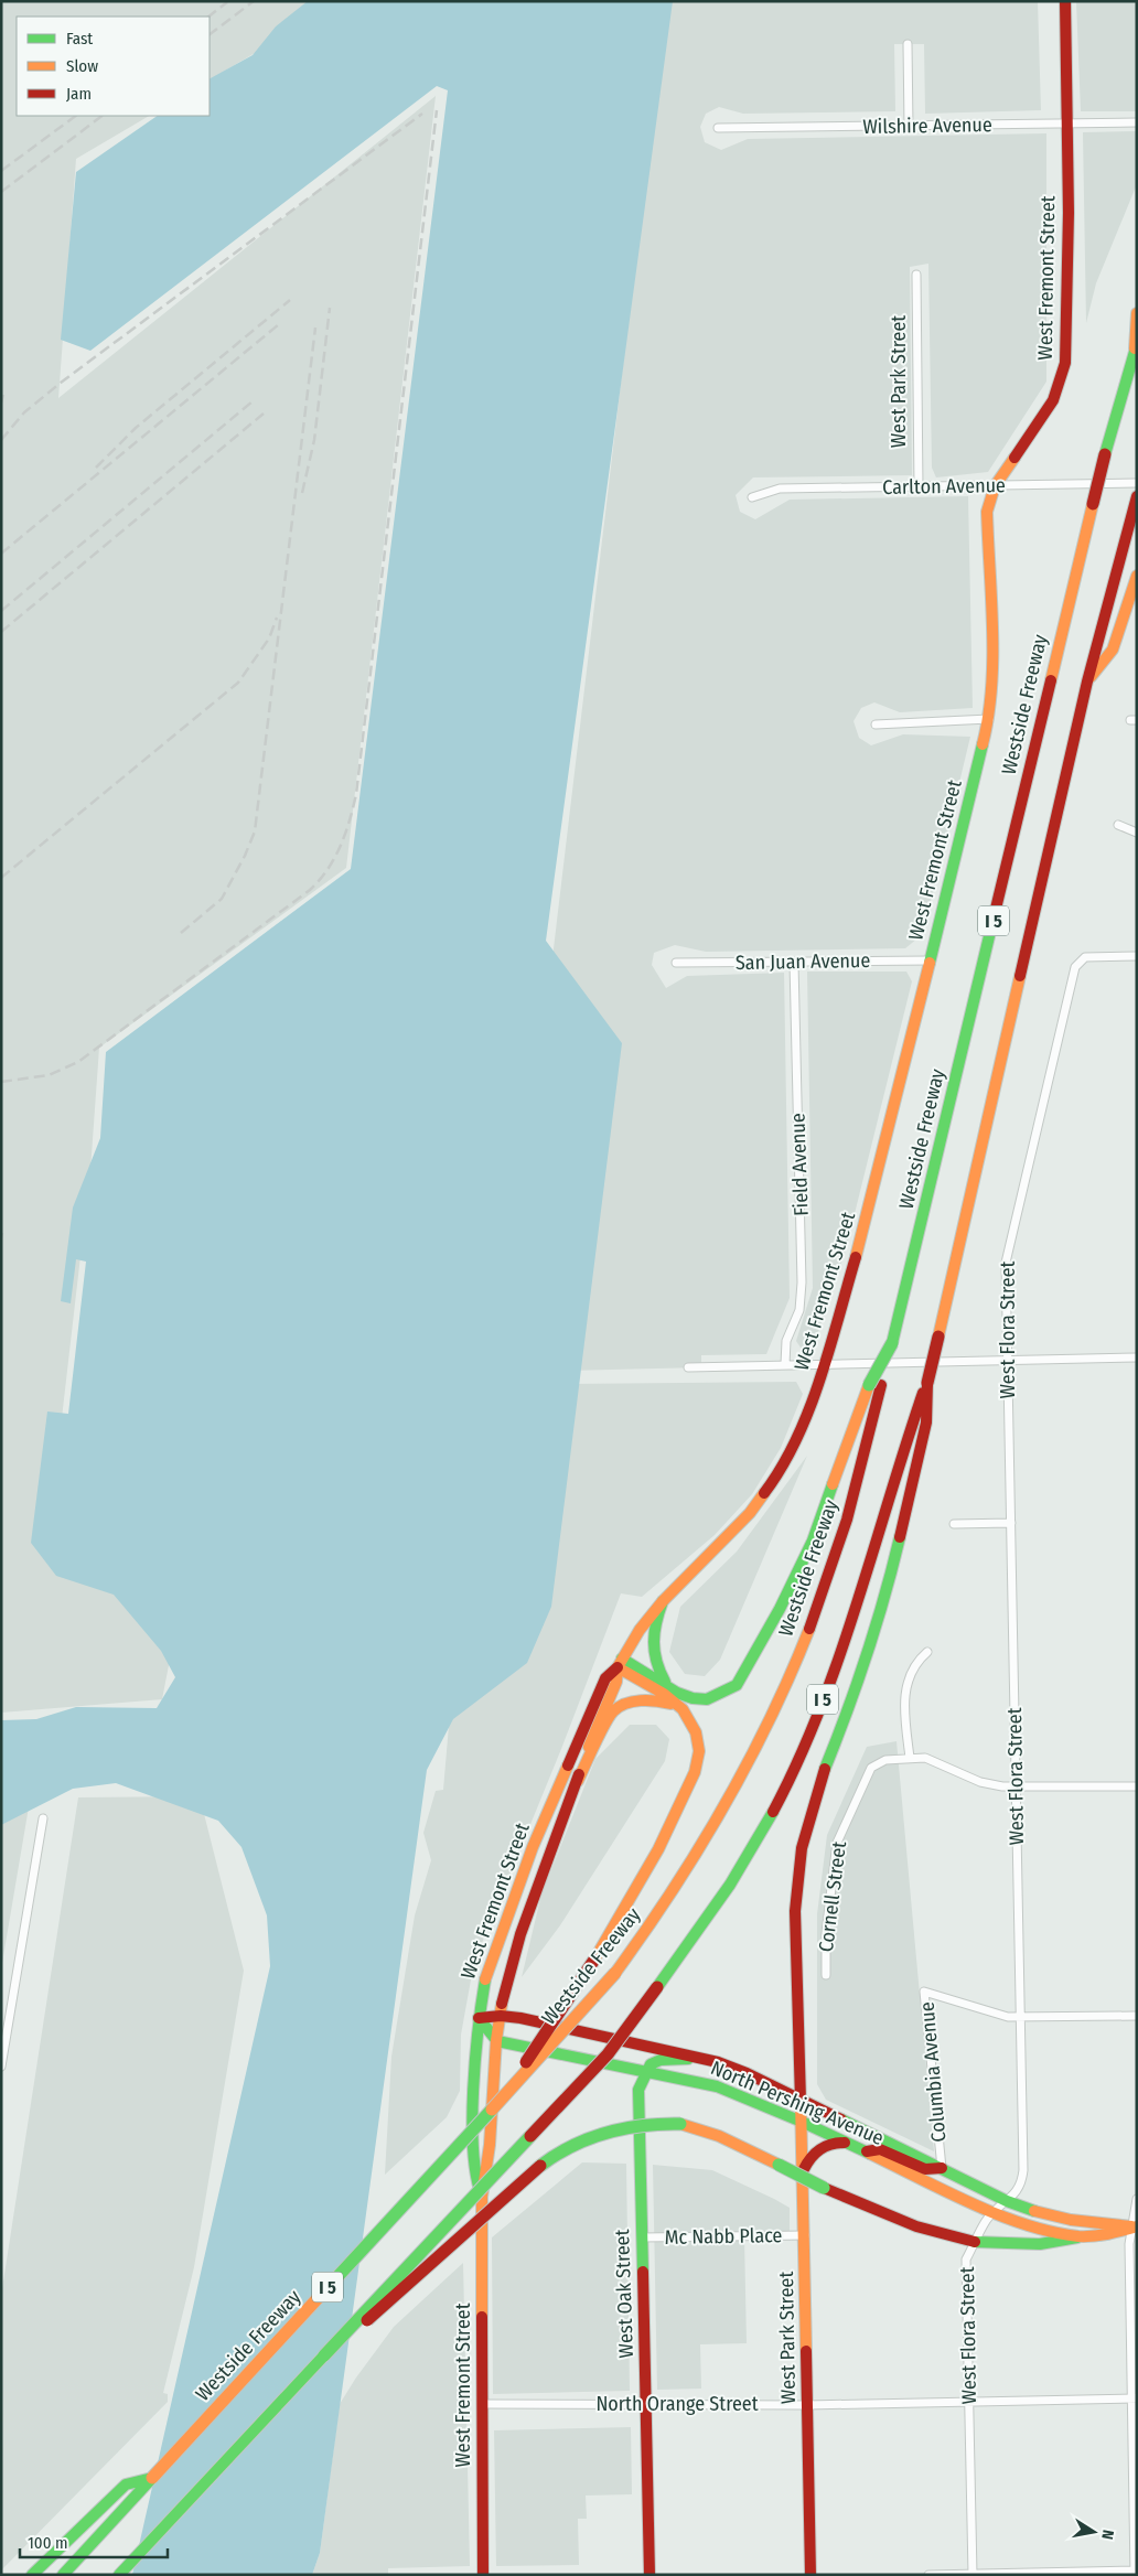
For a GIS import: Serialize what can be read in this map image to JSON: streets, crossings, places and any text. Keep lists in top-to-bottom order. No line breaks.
{"streets":{"main road":["West Fremont Street","West Park Street","Westside Freeway","I 5","North Pershing Avenue","West Oak Street"],"street":["Wilshire Avenue","Carlton Avenue","San Juan Avenue","Field Avenue","West Flora Street","Cornell Street","Columbia Avenue","Mc Nabb Place","North Orange Street"]},"crossings":[["Wilshire Avenue","West Fremont Street"],["West Fremont Street","Carlton Avenue"],["West Fremont Street","San Juan Avenue"],["West Fremont Street","North Pershing Avenue"],["West Fremont Street","North Orange Street"],["West Park Street","Carlton Avenue"],["West Park Street","I 5"],["West Park Street","North Pershing Avenue"],["West Park Street","Mc Nabb Place"],["West Park Street","North Orange Street"],["San Juan Avenue","Field Avenue"],["West Flora Street","Columbia Avenue"],["West Flora Street","North Pershing Avenue"],["West Flora Street","North Orange Street"],["Columbia Avenue","North Pershing Avenue"],["North Pershing Avenue","West Oak Street"],["Mc Nabb Place","West Oak Street"],["West Oak Street","North Orange Street"]],"legend":["Fast","Slow","Jam"],"scale_bar":"100 m","north":"right"}
